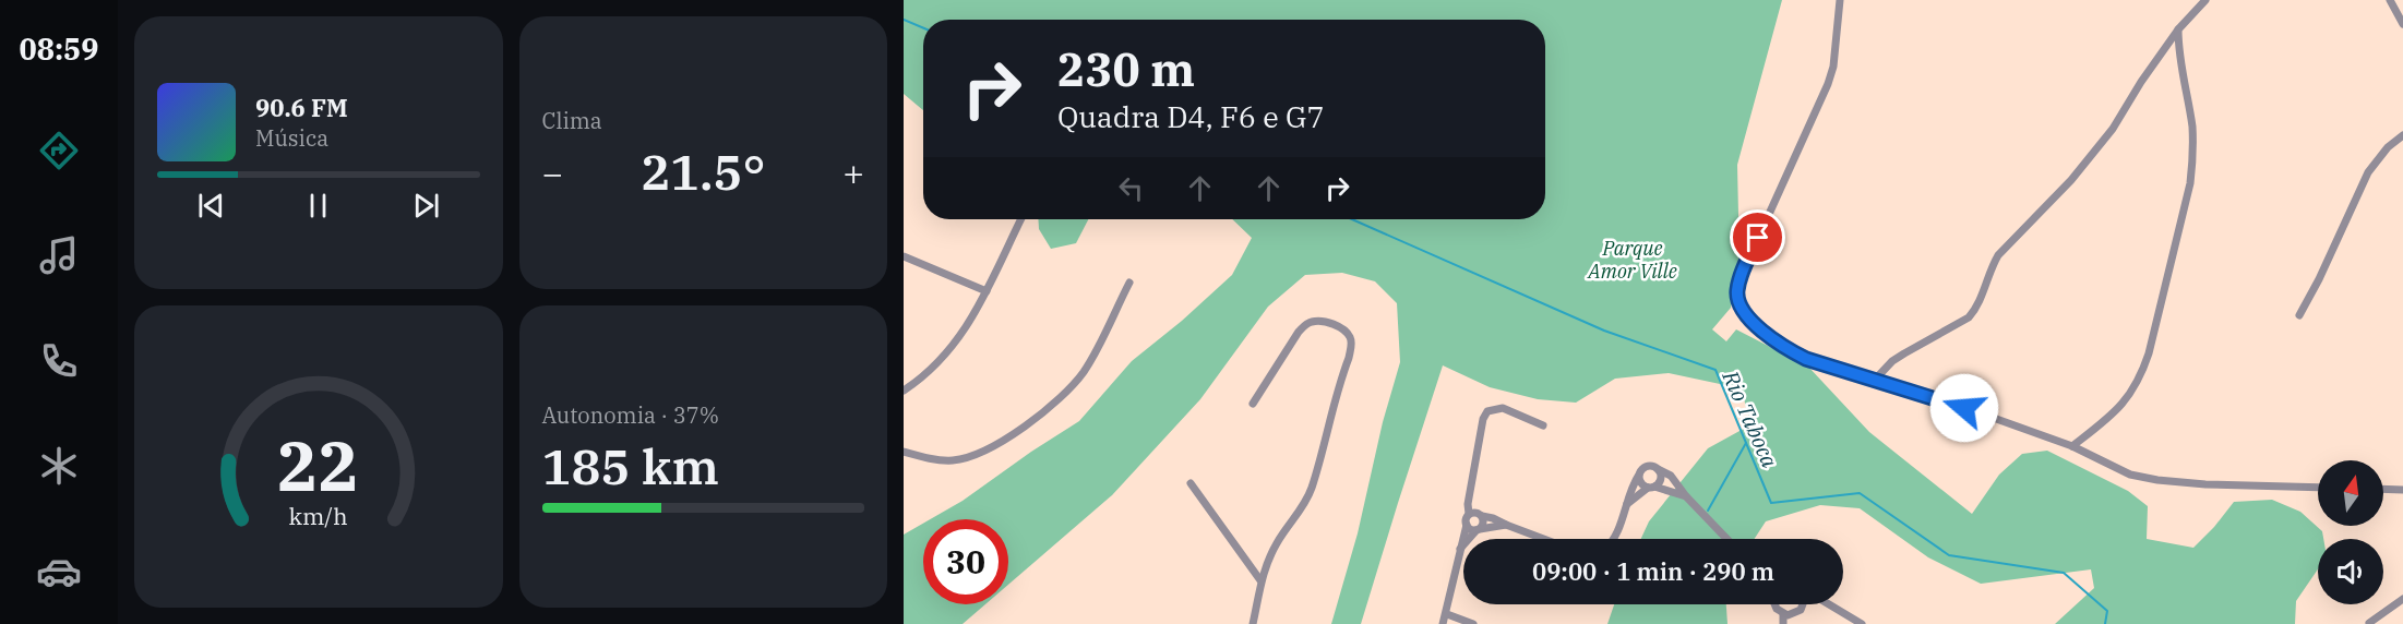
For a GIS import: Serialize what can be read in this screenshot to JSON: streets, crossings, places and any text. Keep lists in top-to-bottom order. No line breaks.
{"water":["Rio Taboca"],"parks":["Parque Amor Ville"],"north":"top","page":{"tabs":"08:59","tile":["Clima",["Autonomia · 37%","185 km"]],"turn":["230 m","Quadra D4, F6 e G7"],"song":["90.6 FM","Música"],"heat":["−","21.5°","+"],"limit":"30","trip":"09:00 · 1 min · 290 m","gauge":["22","km/h"]}}
